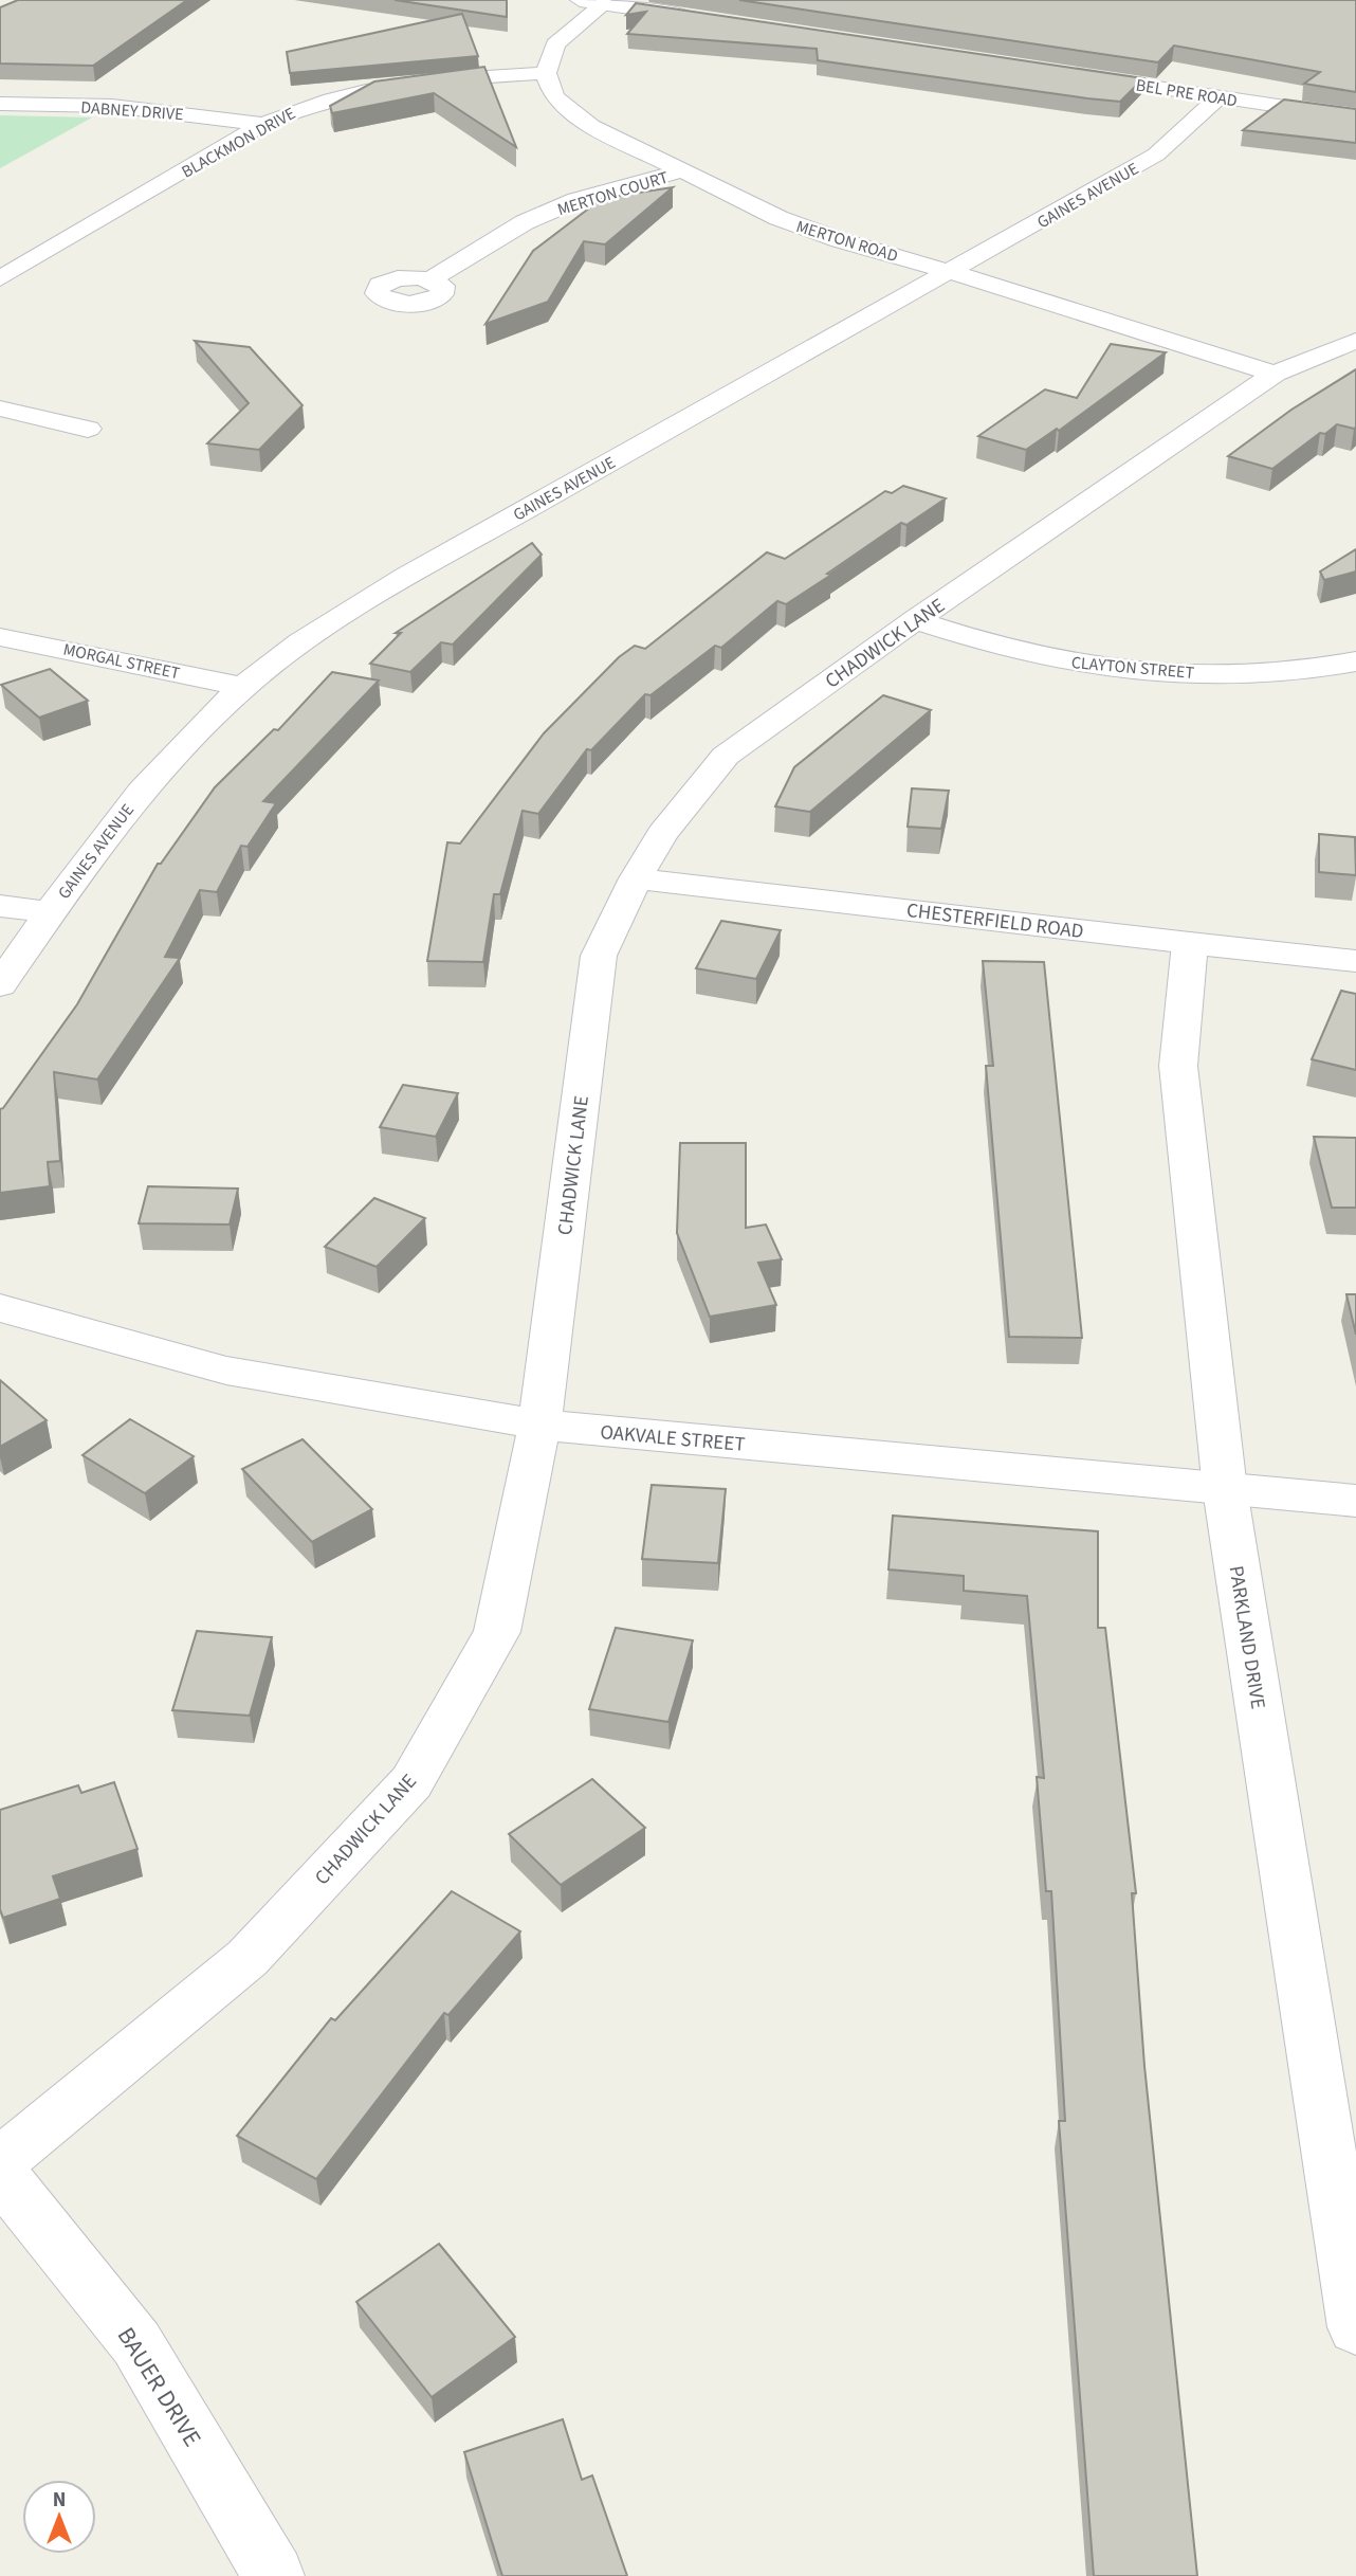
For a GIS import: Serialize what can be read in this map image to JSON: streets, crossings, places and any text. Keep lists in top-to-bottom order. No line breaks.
{"streets":{"street":["BEL PRE ROAD","DABNEY DRIVE","BLACKMON DRIVE","MERTON COURT","GAINES AVENUE","MERTON ROAD","CHADWICK LANE","MORGAL STREET","CLAYTON STREET","CHESTERFIELD ROAD","OAKVALE STREET","PARKLAND DRIVE","BAUER DRIVE"]},"crossings":[["BEL PRE ROAD","GAINES AVENUE"],["DABNEY DRIVE","BLACKMON DRIVE"],["BLACKMON DRIVE","MERTON ROAD"],["MERTON COURT","MERTON ROAD"],["GAINES AVENUE","MERTON ROAD"],["GAINES AVENUE","MORGAL STREET"],["MERTON ROAD","CHADWICK LANE"],["CHADWICK LANE","CLAYTON STREET"],["CHADWICK LANE","CHESTERFIELD ROAD"],["CHADWICK LANE","OAKVALE STREET"],["CHESTERFIELD ROAD","PARKLAND DRIVE"],["OAKVALE STREET","PARKLAND DRIVE"]],"north":"top"}
